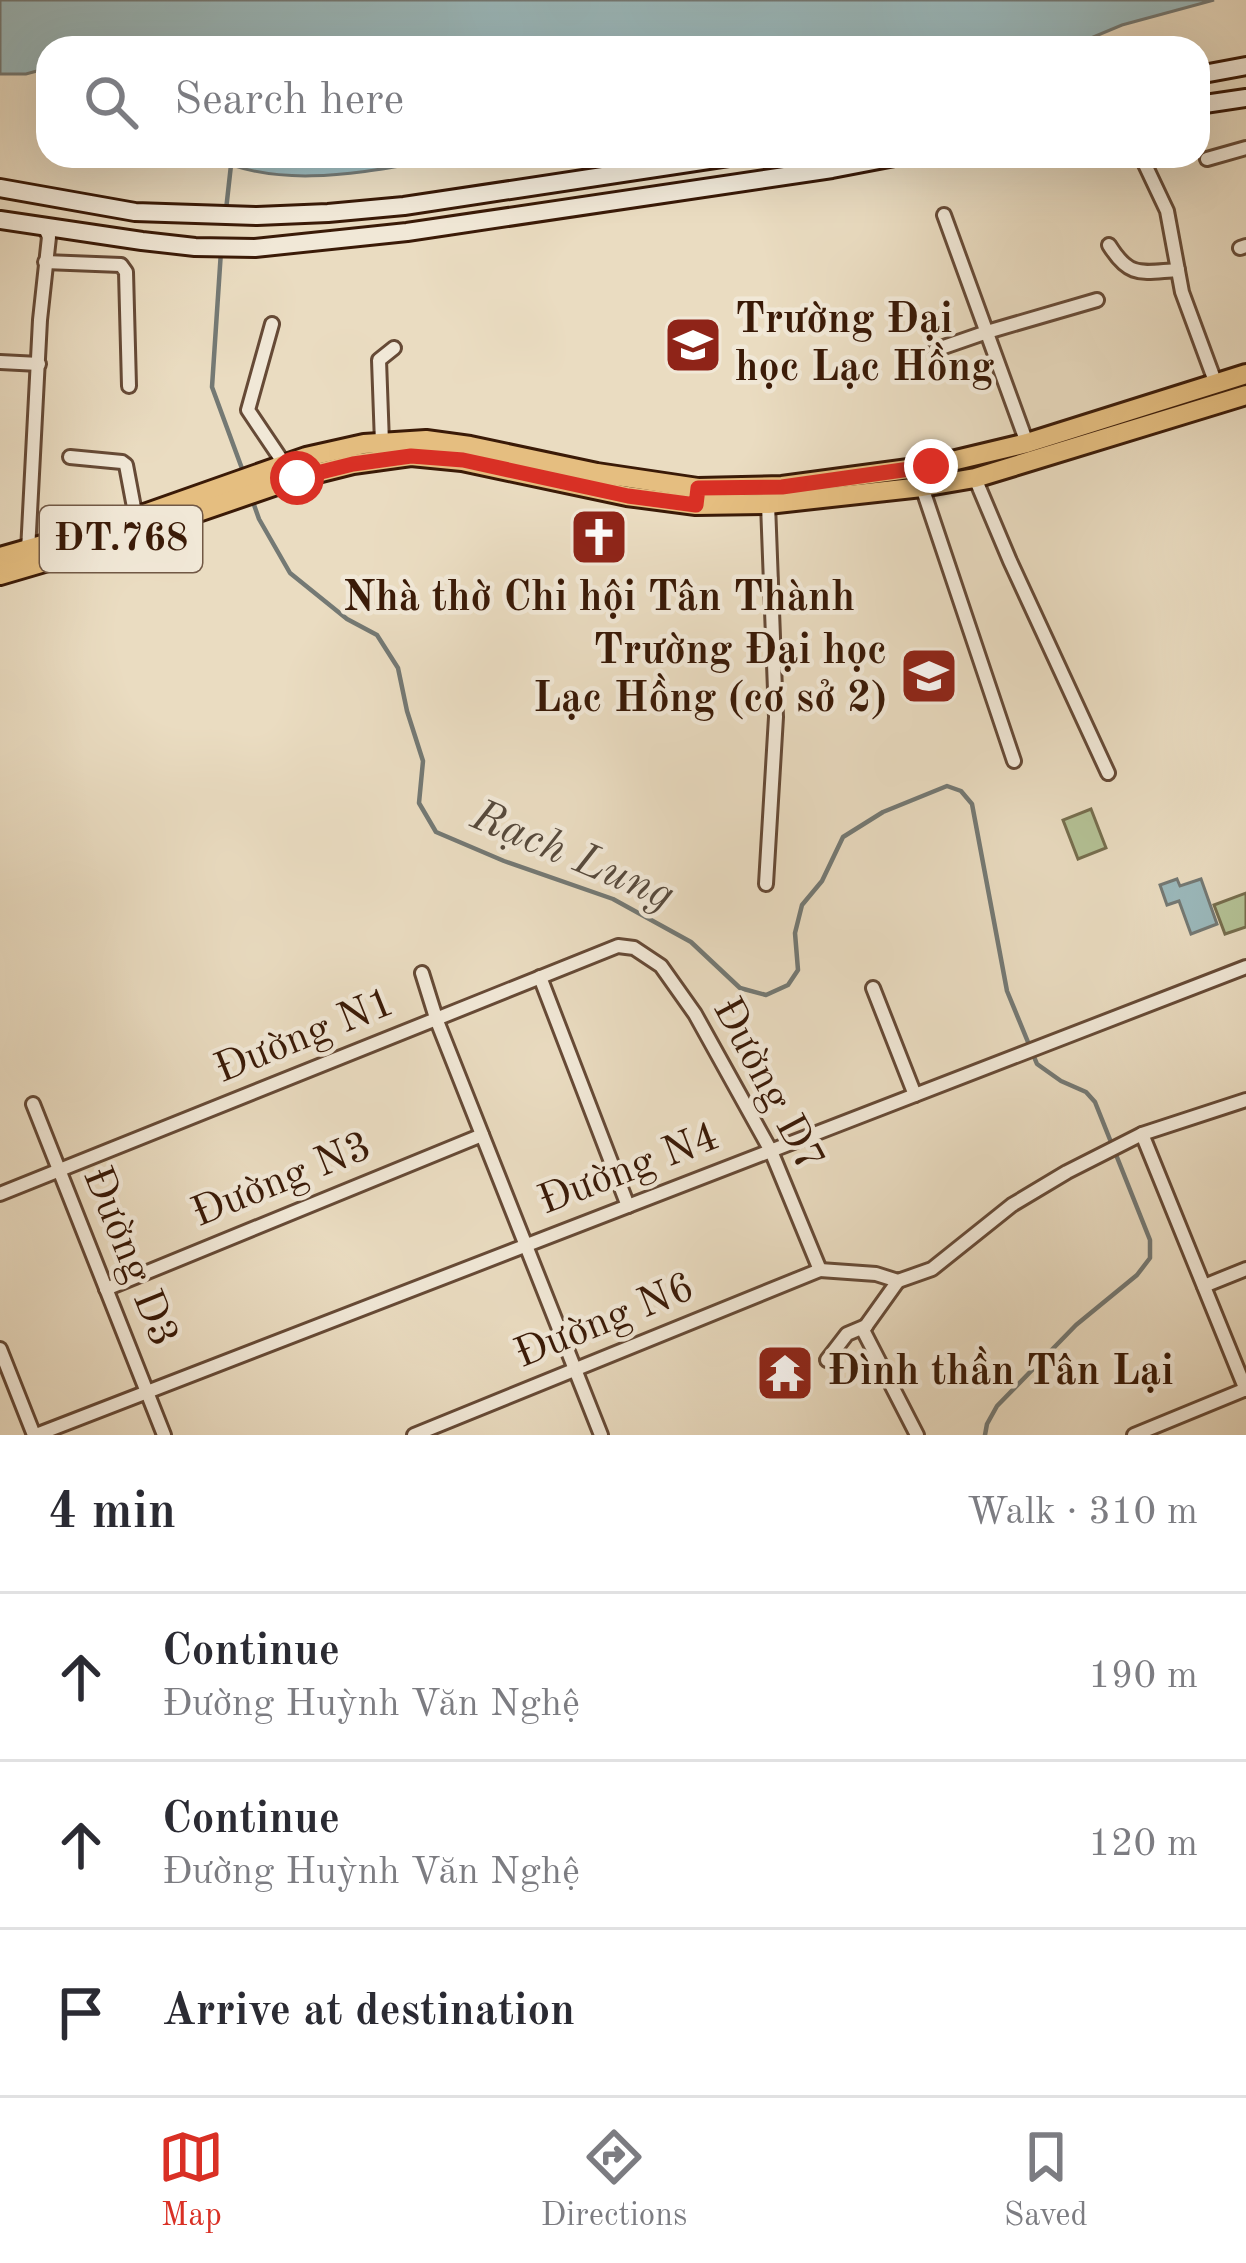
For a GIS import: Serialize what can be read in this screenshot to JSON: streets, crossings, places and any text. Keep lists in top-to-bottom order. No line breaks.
{"streets":{"main road":["ĐT.768"],"street":["Đường N1","Đường D7","Đường N4","Đường N3","Đường D3","Đường N6"]},"crossings":[["Đường N1","Đường D7"],["Đường N1","Đường D3"],["Đường D7","Đường N4"],["Đường D7","Đường N6"],["Đường N4","Đường D3"],["Đường N3","Đường D3"]],"water":["Rạch Lung"],"places":{"school or university":["Trường Đại học Lạc Hồng","Trường Đại học Lạc Hồng (cơ sở 2)"],"church":["Nhà thờ Chi hội Tân Thành"],"temple":["Đình thần Tân Lại"]},"page":{"search":"Search here","heading":["4 min","Walk · 310 m"],"list":[["Continue","Đường Huỳnh Văn Nghệ","190 m"],["Continue","Đường Huỳnh Văn Nghệ","120 m"],"Arrive at destination"],"nav":["Map","Directions","Saved"]}}
